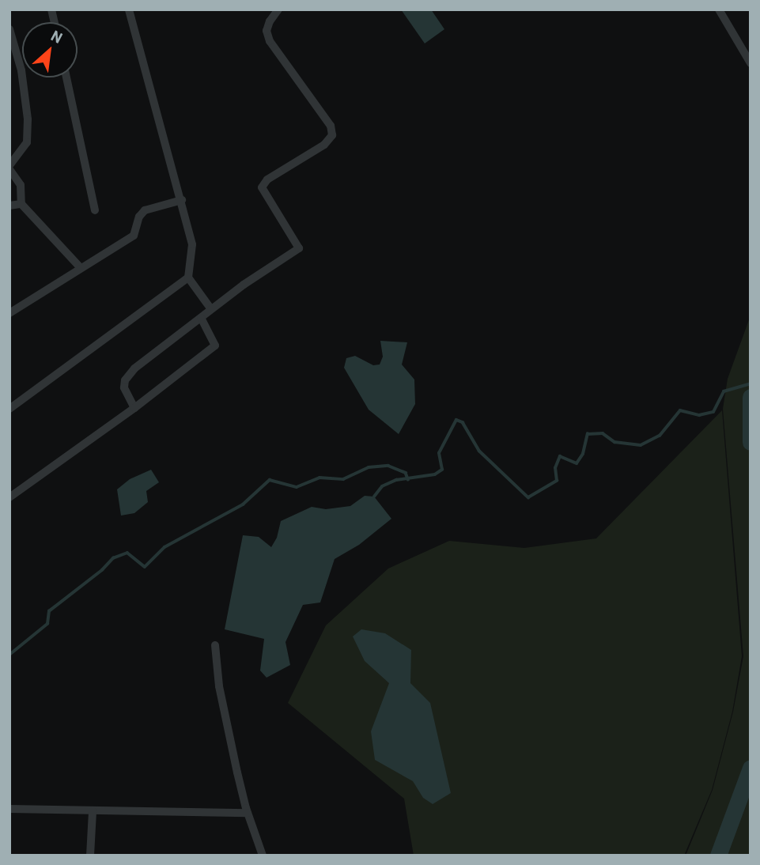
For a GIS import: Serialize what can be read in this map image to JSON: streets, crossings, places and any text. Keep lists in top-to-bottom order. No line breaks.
{"north":"top right"}
